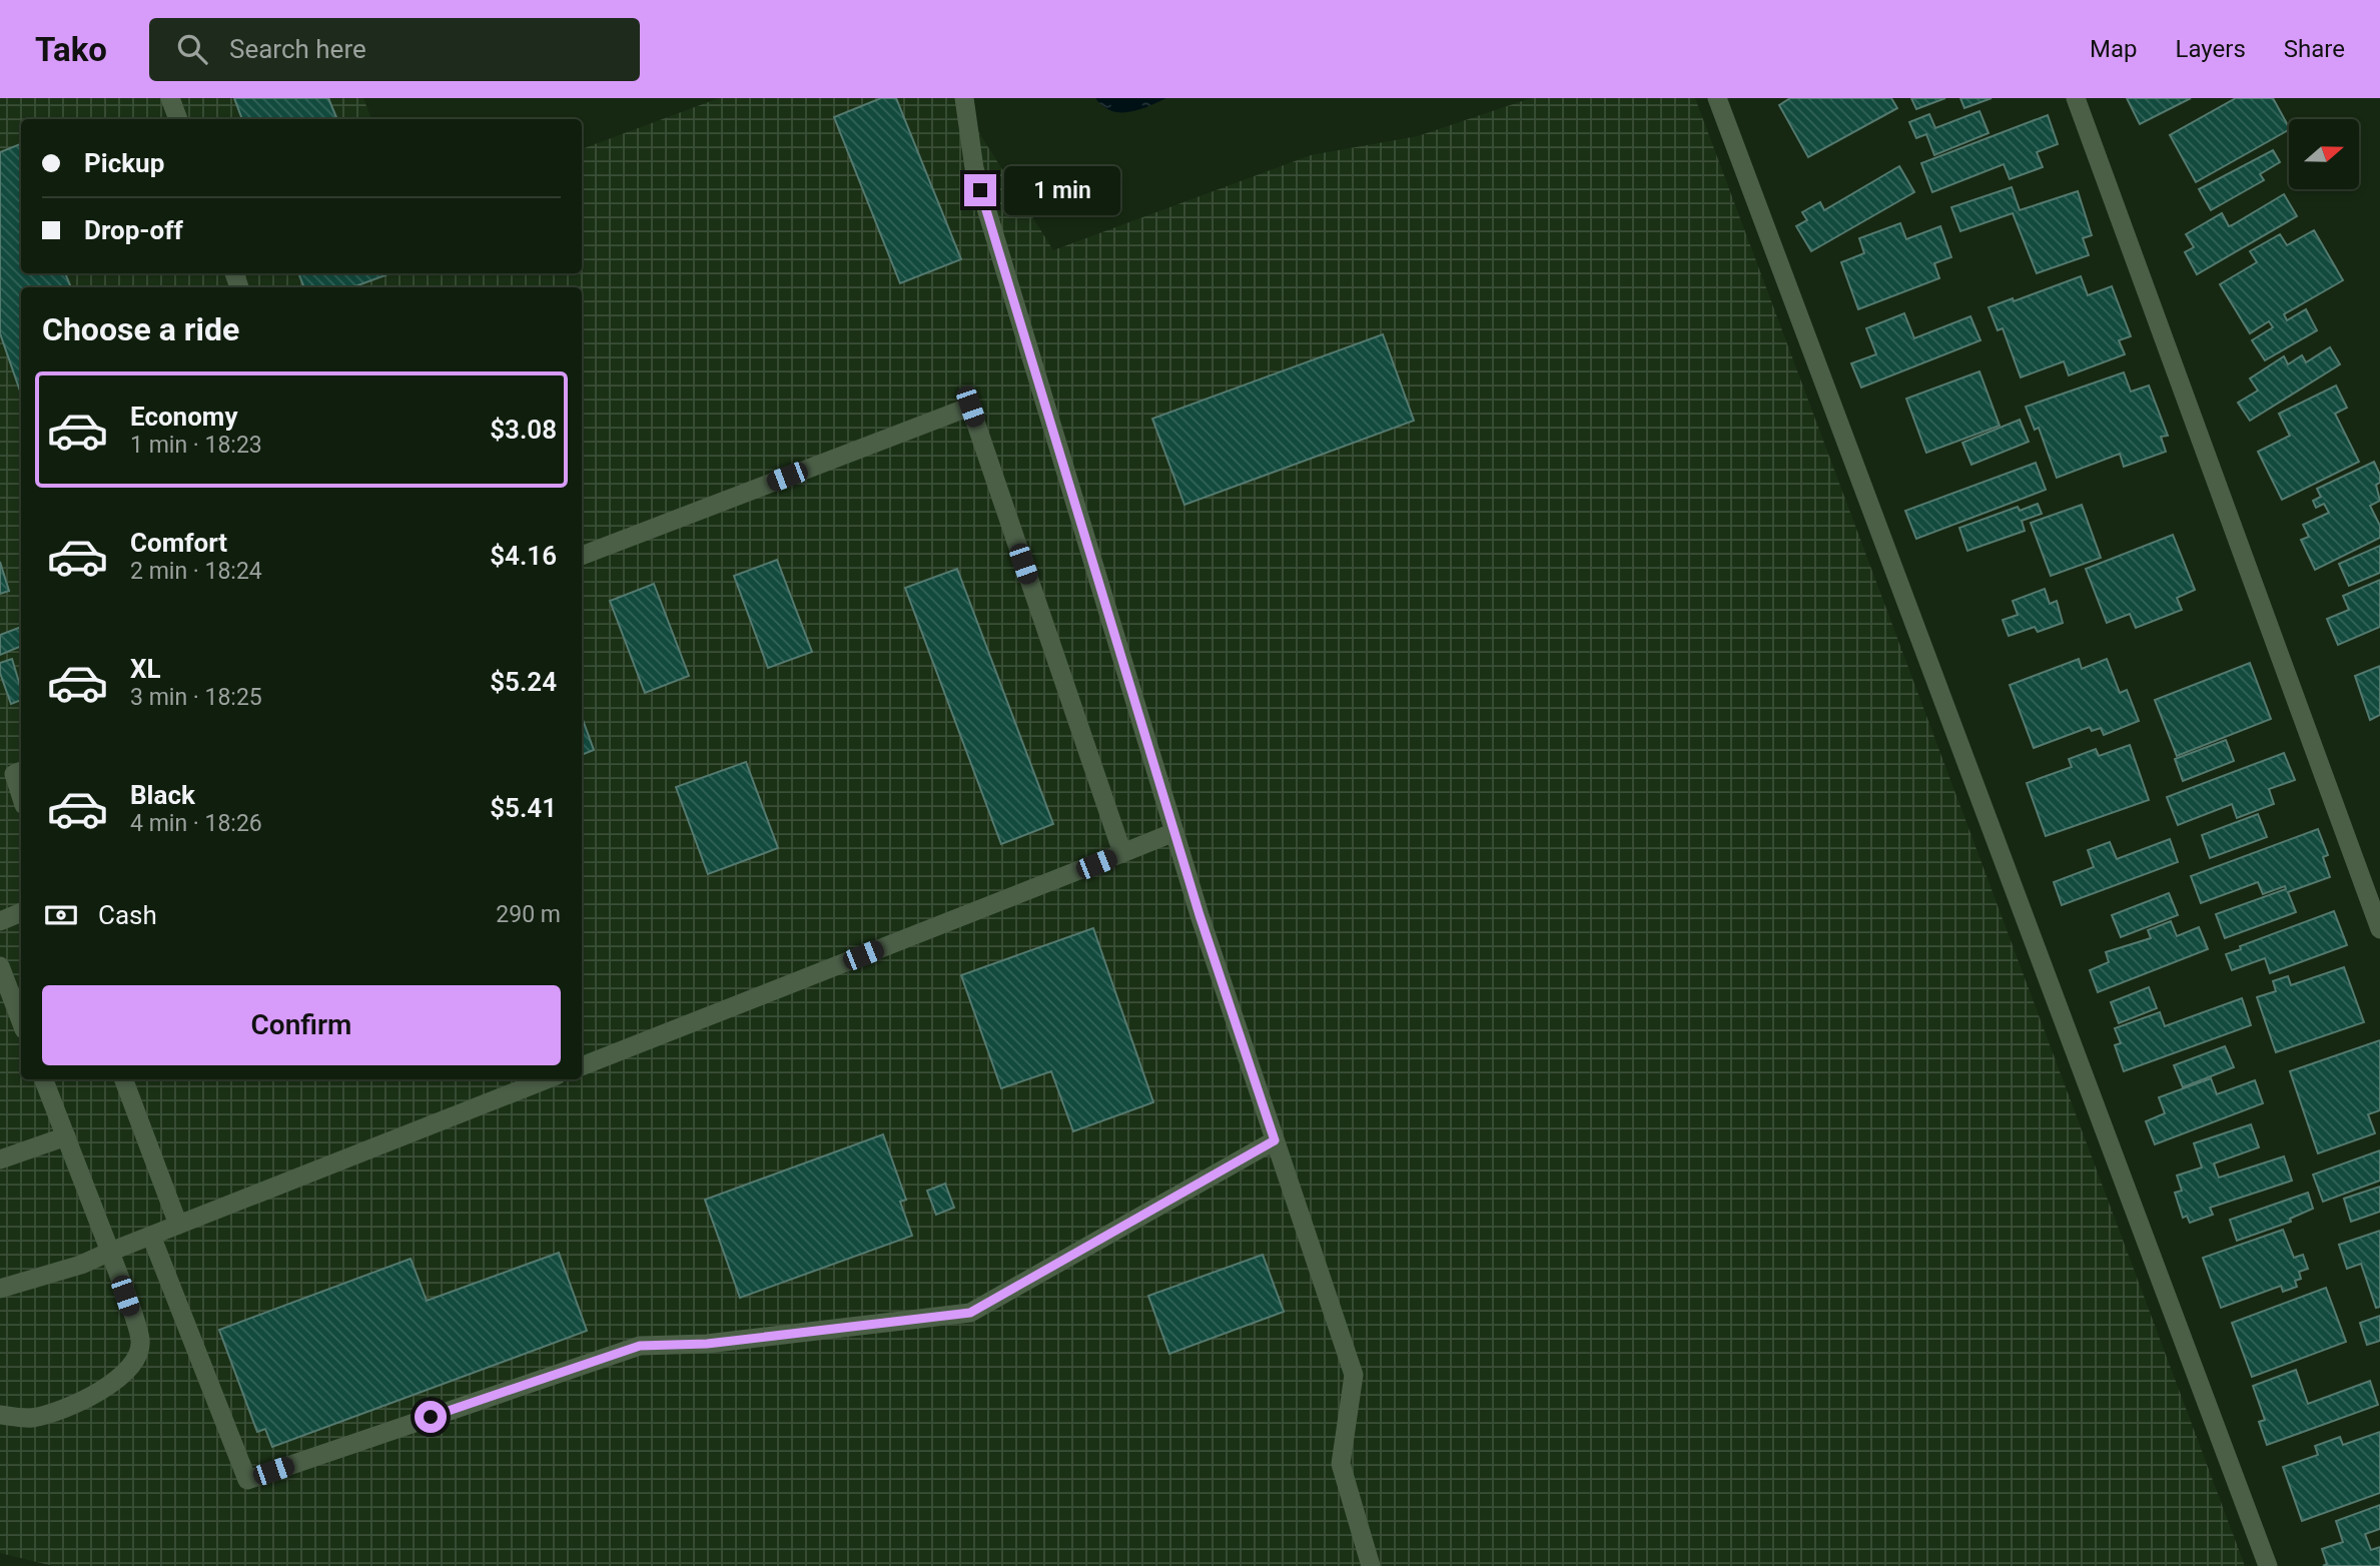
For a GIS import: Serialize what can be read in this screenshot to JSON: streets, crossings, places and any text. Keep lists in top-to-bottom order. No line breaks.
{"north":"right","page":{"header":"Tako","search":"Search here","nav":["Map","Layers","Share"],"banner":["Pickup","Drop-off"],"bubble":"1 min","heading":"Choose a ride","list":[{"name":"Economy","note":"1 min · 18:23","value":"$3.08"},{"name":"Comfort","note":"2 min · 18:24","value":"$4.16"},{"name":"XL","note":"3 min · 18:25","value":"$5.24"},{"name":"Black","note":"4 min · 18:26","value":"$5.41"}],"pay":["Cash","290 m"],"buttons":"Confirm"}}
